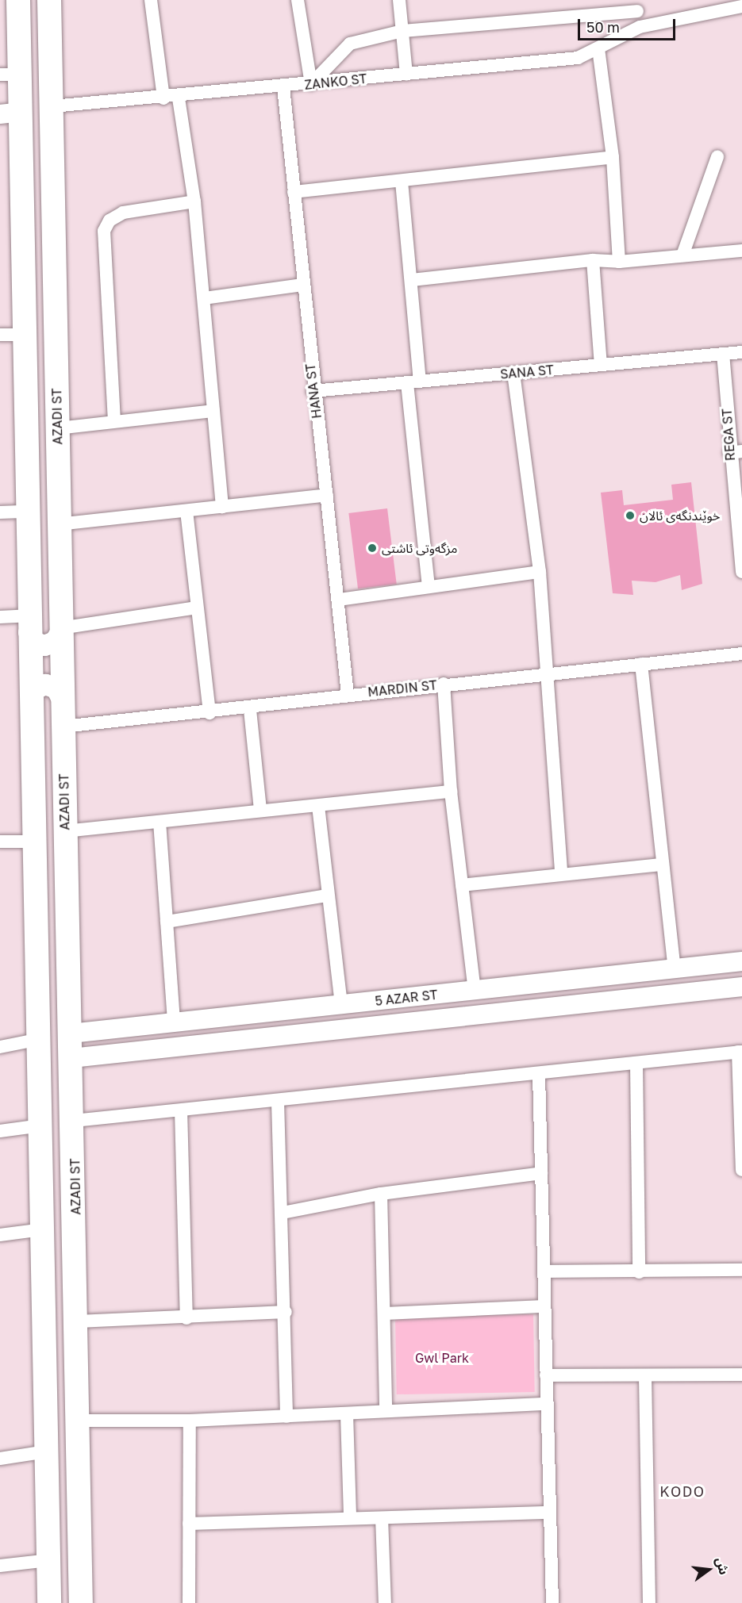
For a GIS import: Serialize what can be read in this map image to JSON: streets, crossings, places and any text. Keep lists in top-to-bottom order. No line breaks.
{"streets":{"highway":["AZADI ST"],"main road":["5 AZAR ST"],"street":["ZANKO ST","SANA ST","HANA ST","REGA ST","MARDIN ST"]},"crossings":[["ZANKO ST","HANA ST"],["ZANKO ST","AZADI ST"],["SANA ST","HANA ST"],["SANA ST","REGA ST"],["HANA ST","MARDIN ST"],["AZADI ST","MARDIN ST"],["AZADI ST","5 AZAR ST"]],"districts":["KODO"],"parks":["Gwl Park"],"places":["خوێندنگەی ئالان","مزگەوتی ئاشتی"],"scale_bar":"50 m","north":"right"}
